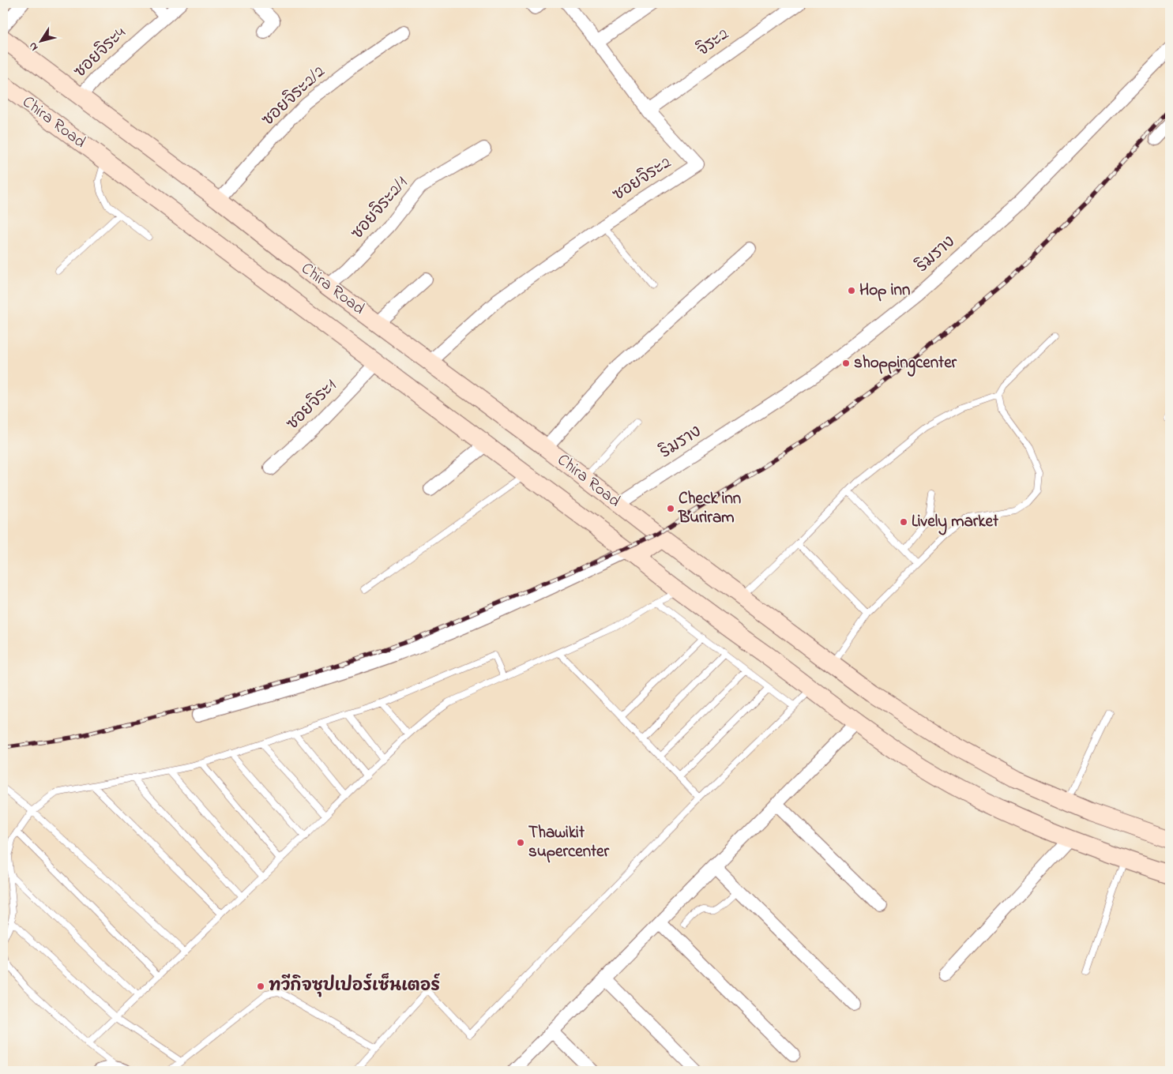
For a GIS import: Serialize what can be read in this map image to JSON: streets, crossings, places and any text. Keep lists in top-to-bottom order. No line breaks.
{"streets":{"main road":["Chira Road"],"street":["จิระ2","ซอยจิระ4","ซอยจิระ2/2","ซอยจิระ2","ซอยจิระ2/1","ริมราง","ซอยจิระ1"]},"crossings":[["จิระ2","ซอยจิระ2"],["ซอยจิระ4","Chira Road"],["ซอยจิระ2/2","Chira Road"],["Chira Road","ซอยจิระ2"],["Chira Road","ซอยจิระ2/1"],["Chira Road","ริมราง"],["Chira Road","ซอยจิระ1"]],"places":["Hop inn","shoppingcenter","Check inn Buriram","Lively market","Thawikit supercenter","ทวีกิจซุปเปอร์เซ็นเตอร์"],"north":"bottom left"}
